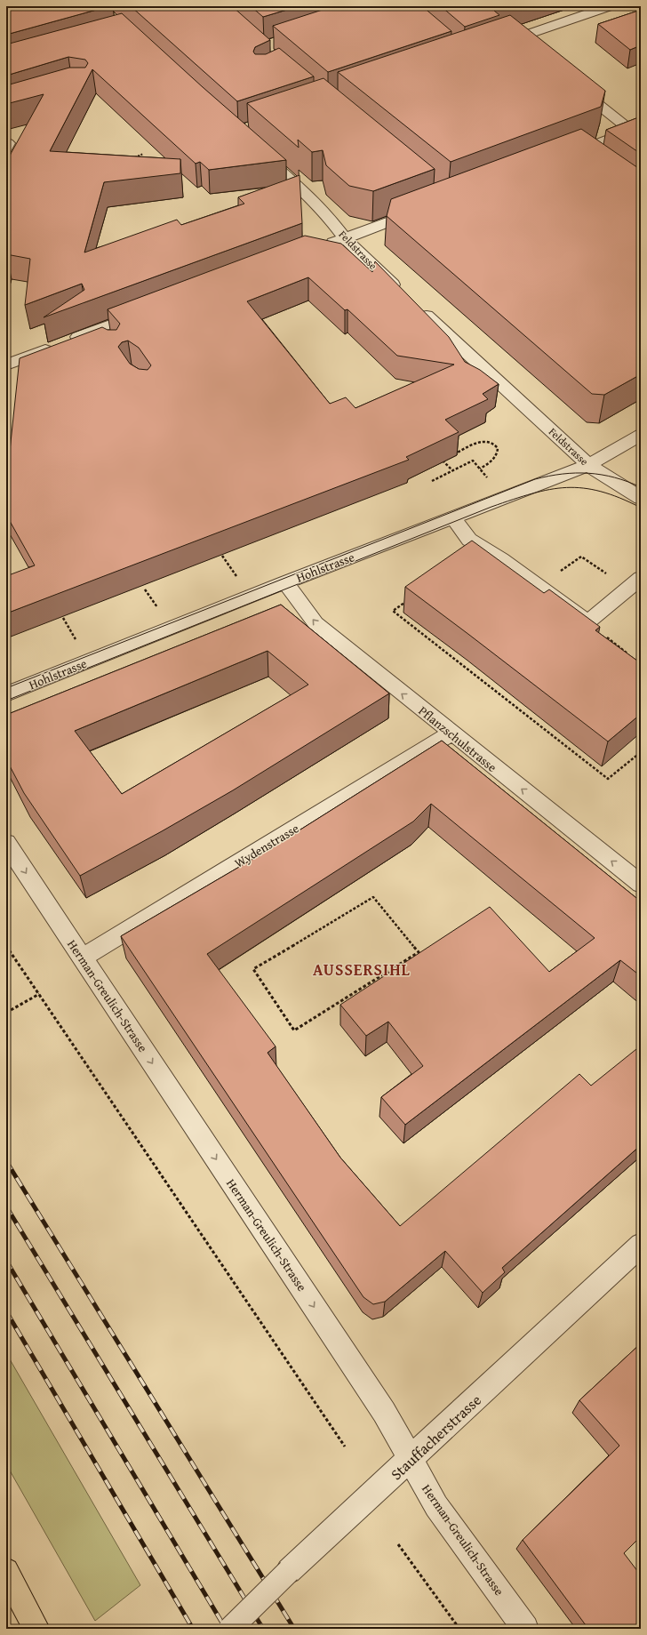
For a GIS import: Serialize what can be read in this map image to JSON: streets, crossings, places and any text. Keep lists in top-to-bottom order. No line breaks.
{"streets":{"street":["Feldstrasse","Hohlstrasse","Pflanzschulstrasse","Wydenstrasse","Herman-Greulich-Strasse","Stauffacherstrasse"]},"crossings":[["Feldstrasse","Hohlstrasse"],["Hohlstrasse","Pflanzschulstrasse"],["Pflanzschulstrasse","Wydenstrasse"],["Wydenstrasse","Herman-Greulich-Strasse"],["Herman-Greulich-Strasse","Stauffacherstrasse"]],"one_way":["Herman-Greulich-Strasse"],"districts":["AUSSERSIHL"]}
